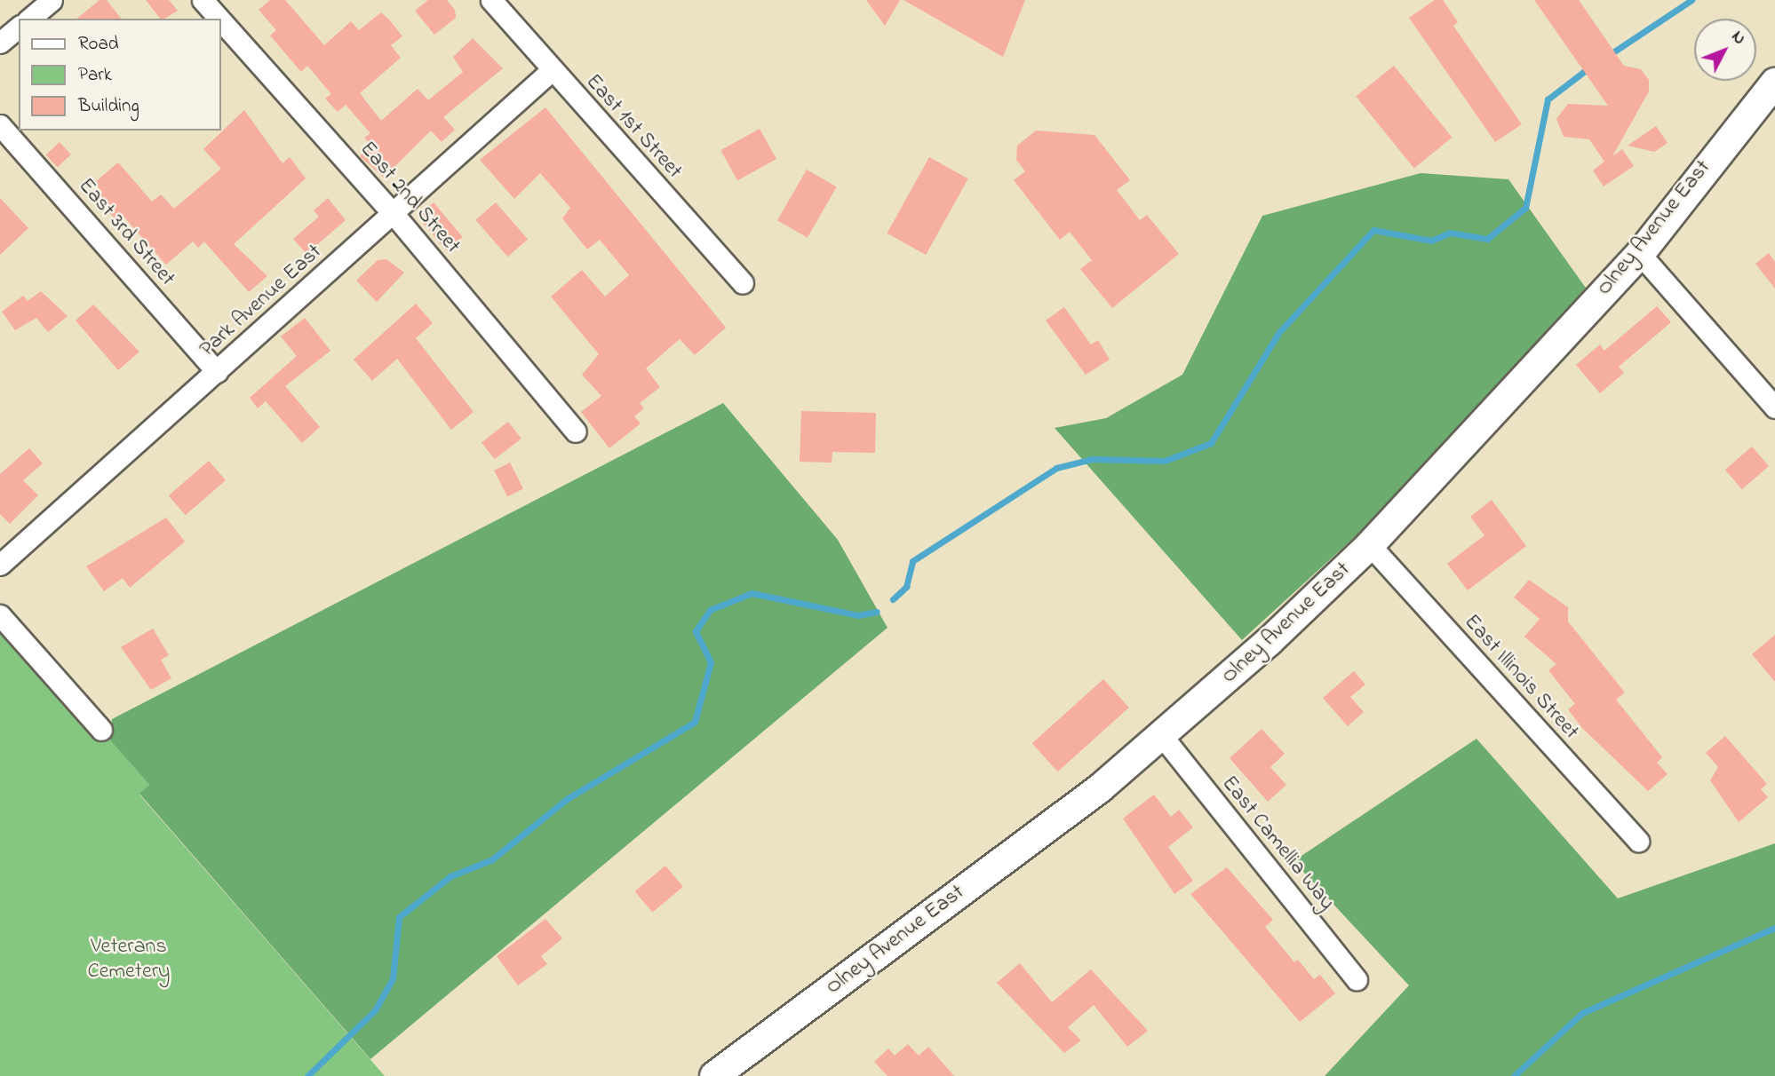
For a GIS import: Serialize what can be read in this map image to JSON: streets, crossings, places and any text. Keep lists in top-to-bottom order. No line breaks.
{"streets":{"main road":["Olney Avenue East"],"street":["East 1st Street","East 2nd Street","East 3rd Street","Park Avenue East","East Illinois Street","East Camellia Way"]},"crossings":[["East 1st Street","Park Avenue East"],["East 2nd Street","Park Avenue East"],["Olney Avenue East","East Illinois Street"],["Olney Avenue East","East Camellia Way"],["East 3rd Street","Park Avenue East"]],"parks":["Veterans Cemetery"],"legend":["Road","Park","Building"],"north":"top right"}
